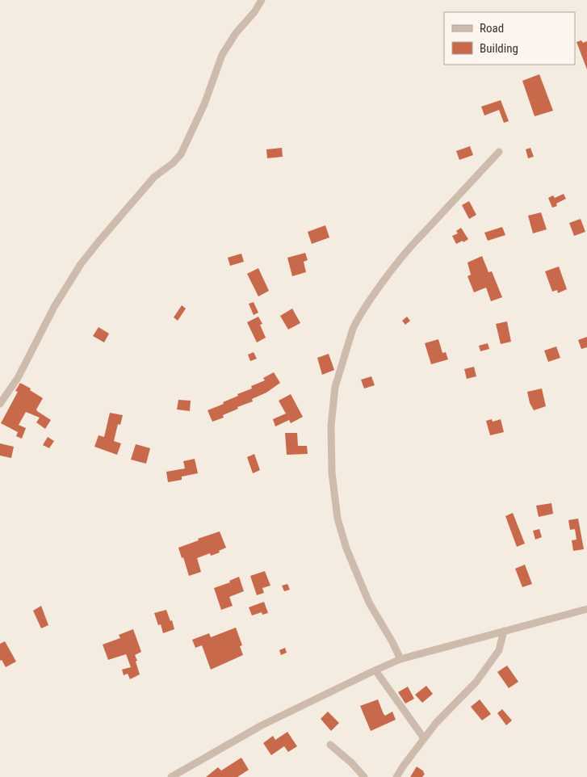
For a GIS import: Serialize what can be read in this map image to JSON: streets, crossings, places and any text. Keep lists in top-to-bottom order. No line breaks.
{"legend":["Road","Building"]}
